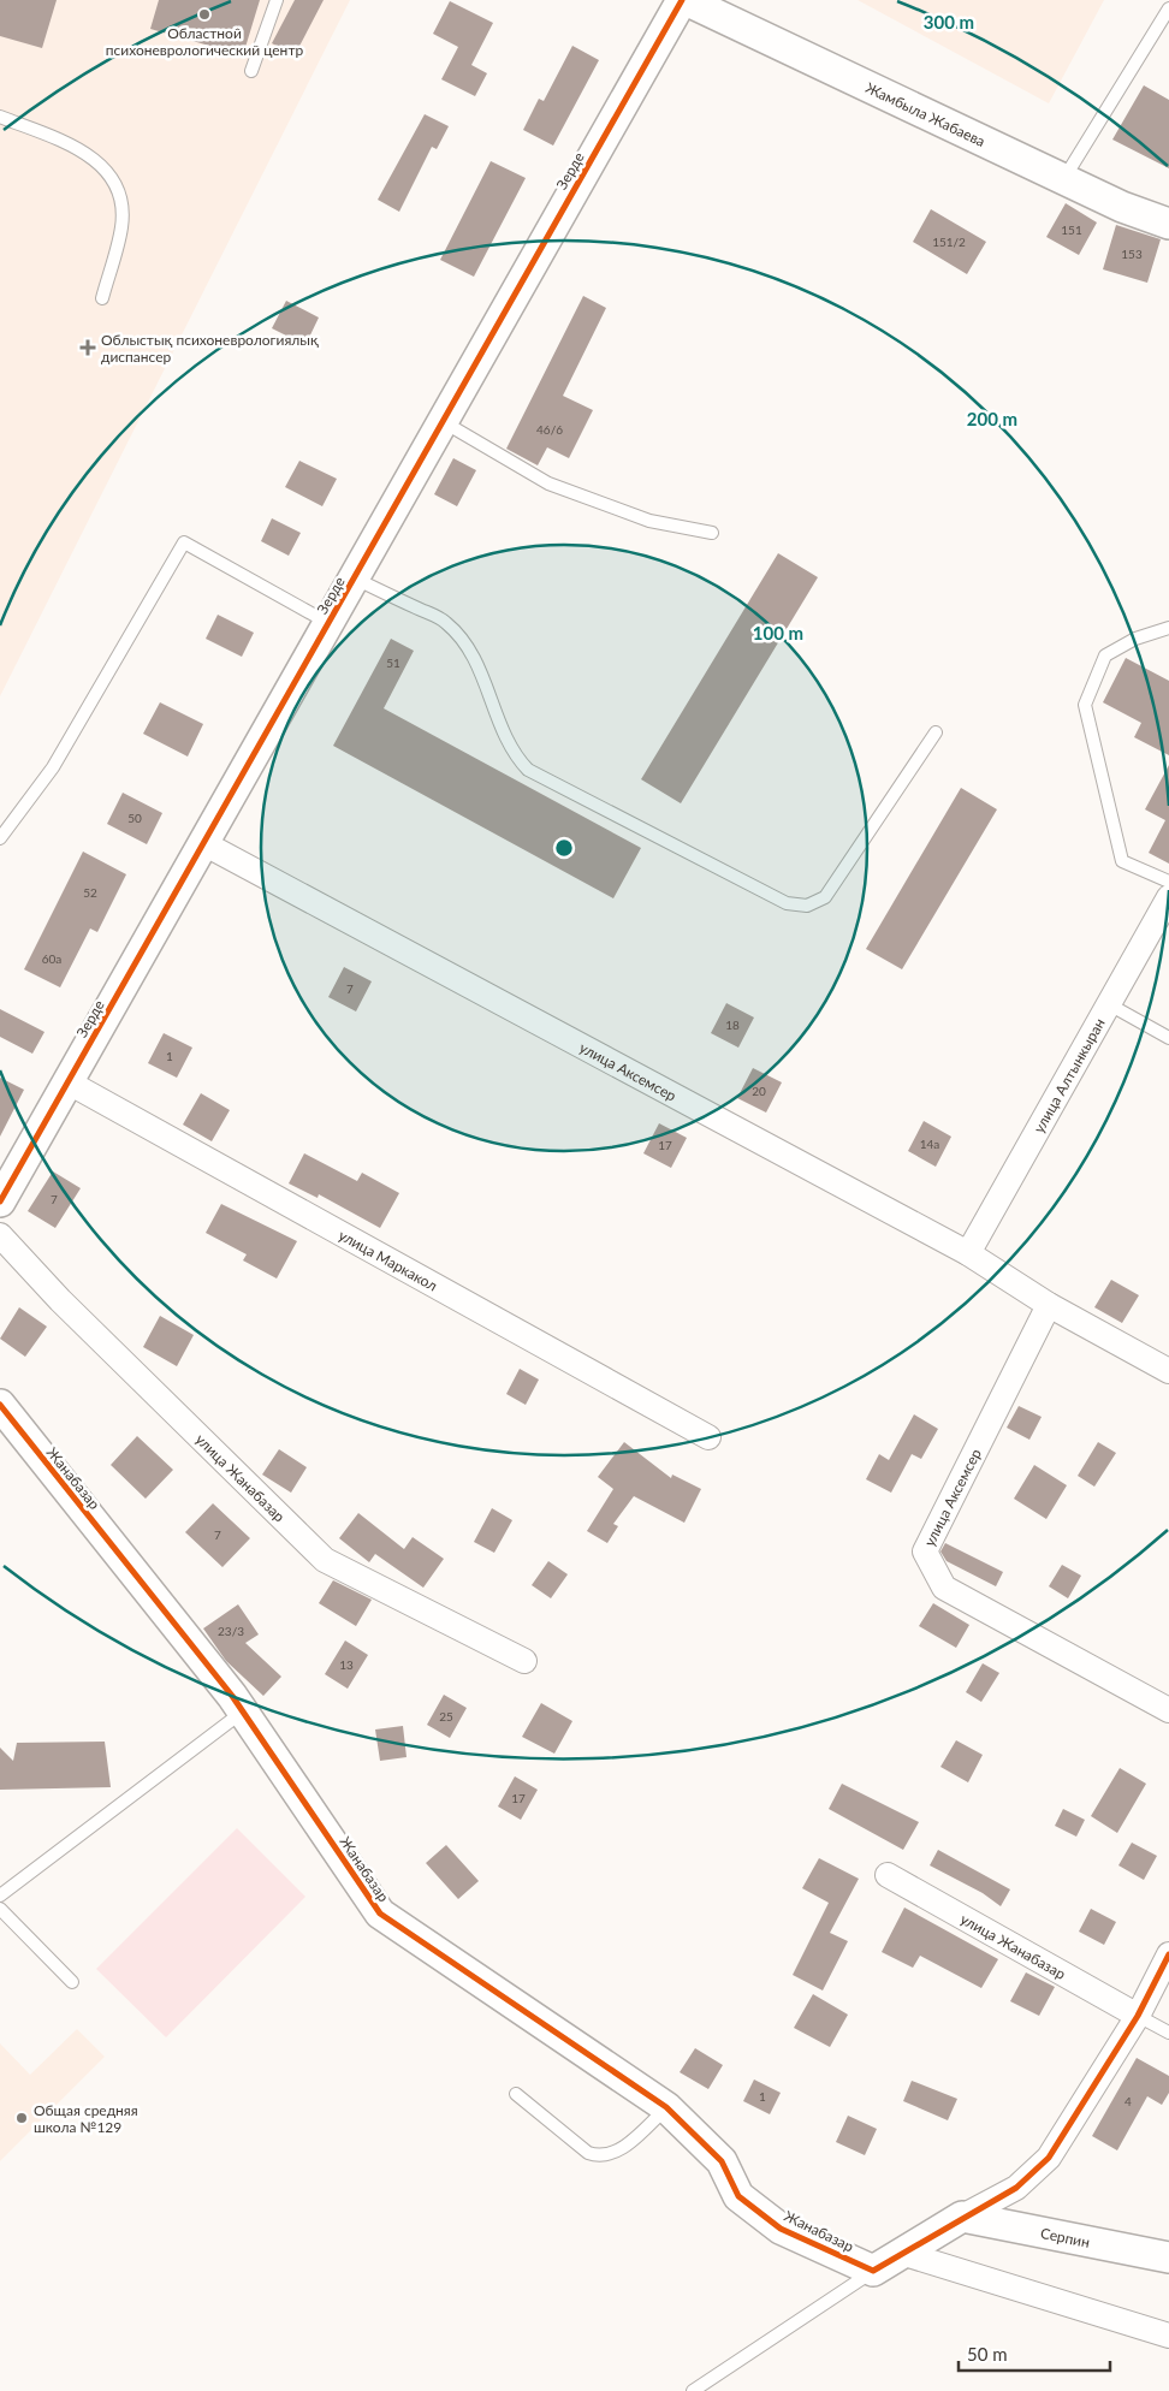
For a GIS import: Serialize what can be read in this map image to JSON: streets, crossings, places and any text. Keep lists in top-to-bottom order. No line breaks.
{"streets":{"street":["Жамбыла Жабаева","Зерде","улица Аксемсер","улица Алтынкыран","улица Маркакол","улица Жанабазар","Жанабазар","Серпин"]},"crossings":[["Зерде","улица Аксемсер"],["Зерде","улица Маркакол"],["улица Аксемсер","улица Алтынкыран"]],"places":{"other":["Областной психоневрологический центр","Общая средняя школа №129"],"health":["Облыстық психоневрологиялық диспансер"]},"house_numbers":["151","151/2","153","46/6","51","50","52","60а","7","18","1","20","14а","17","7","7","23/3","13","25","17","1","4"],"scale_bar":"50 m","rings":["300 m","200 m","100 m"]}
